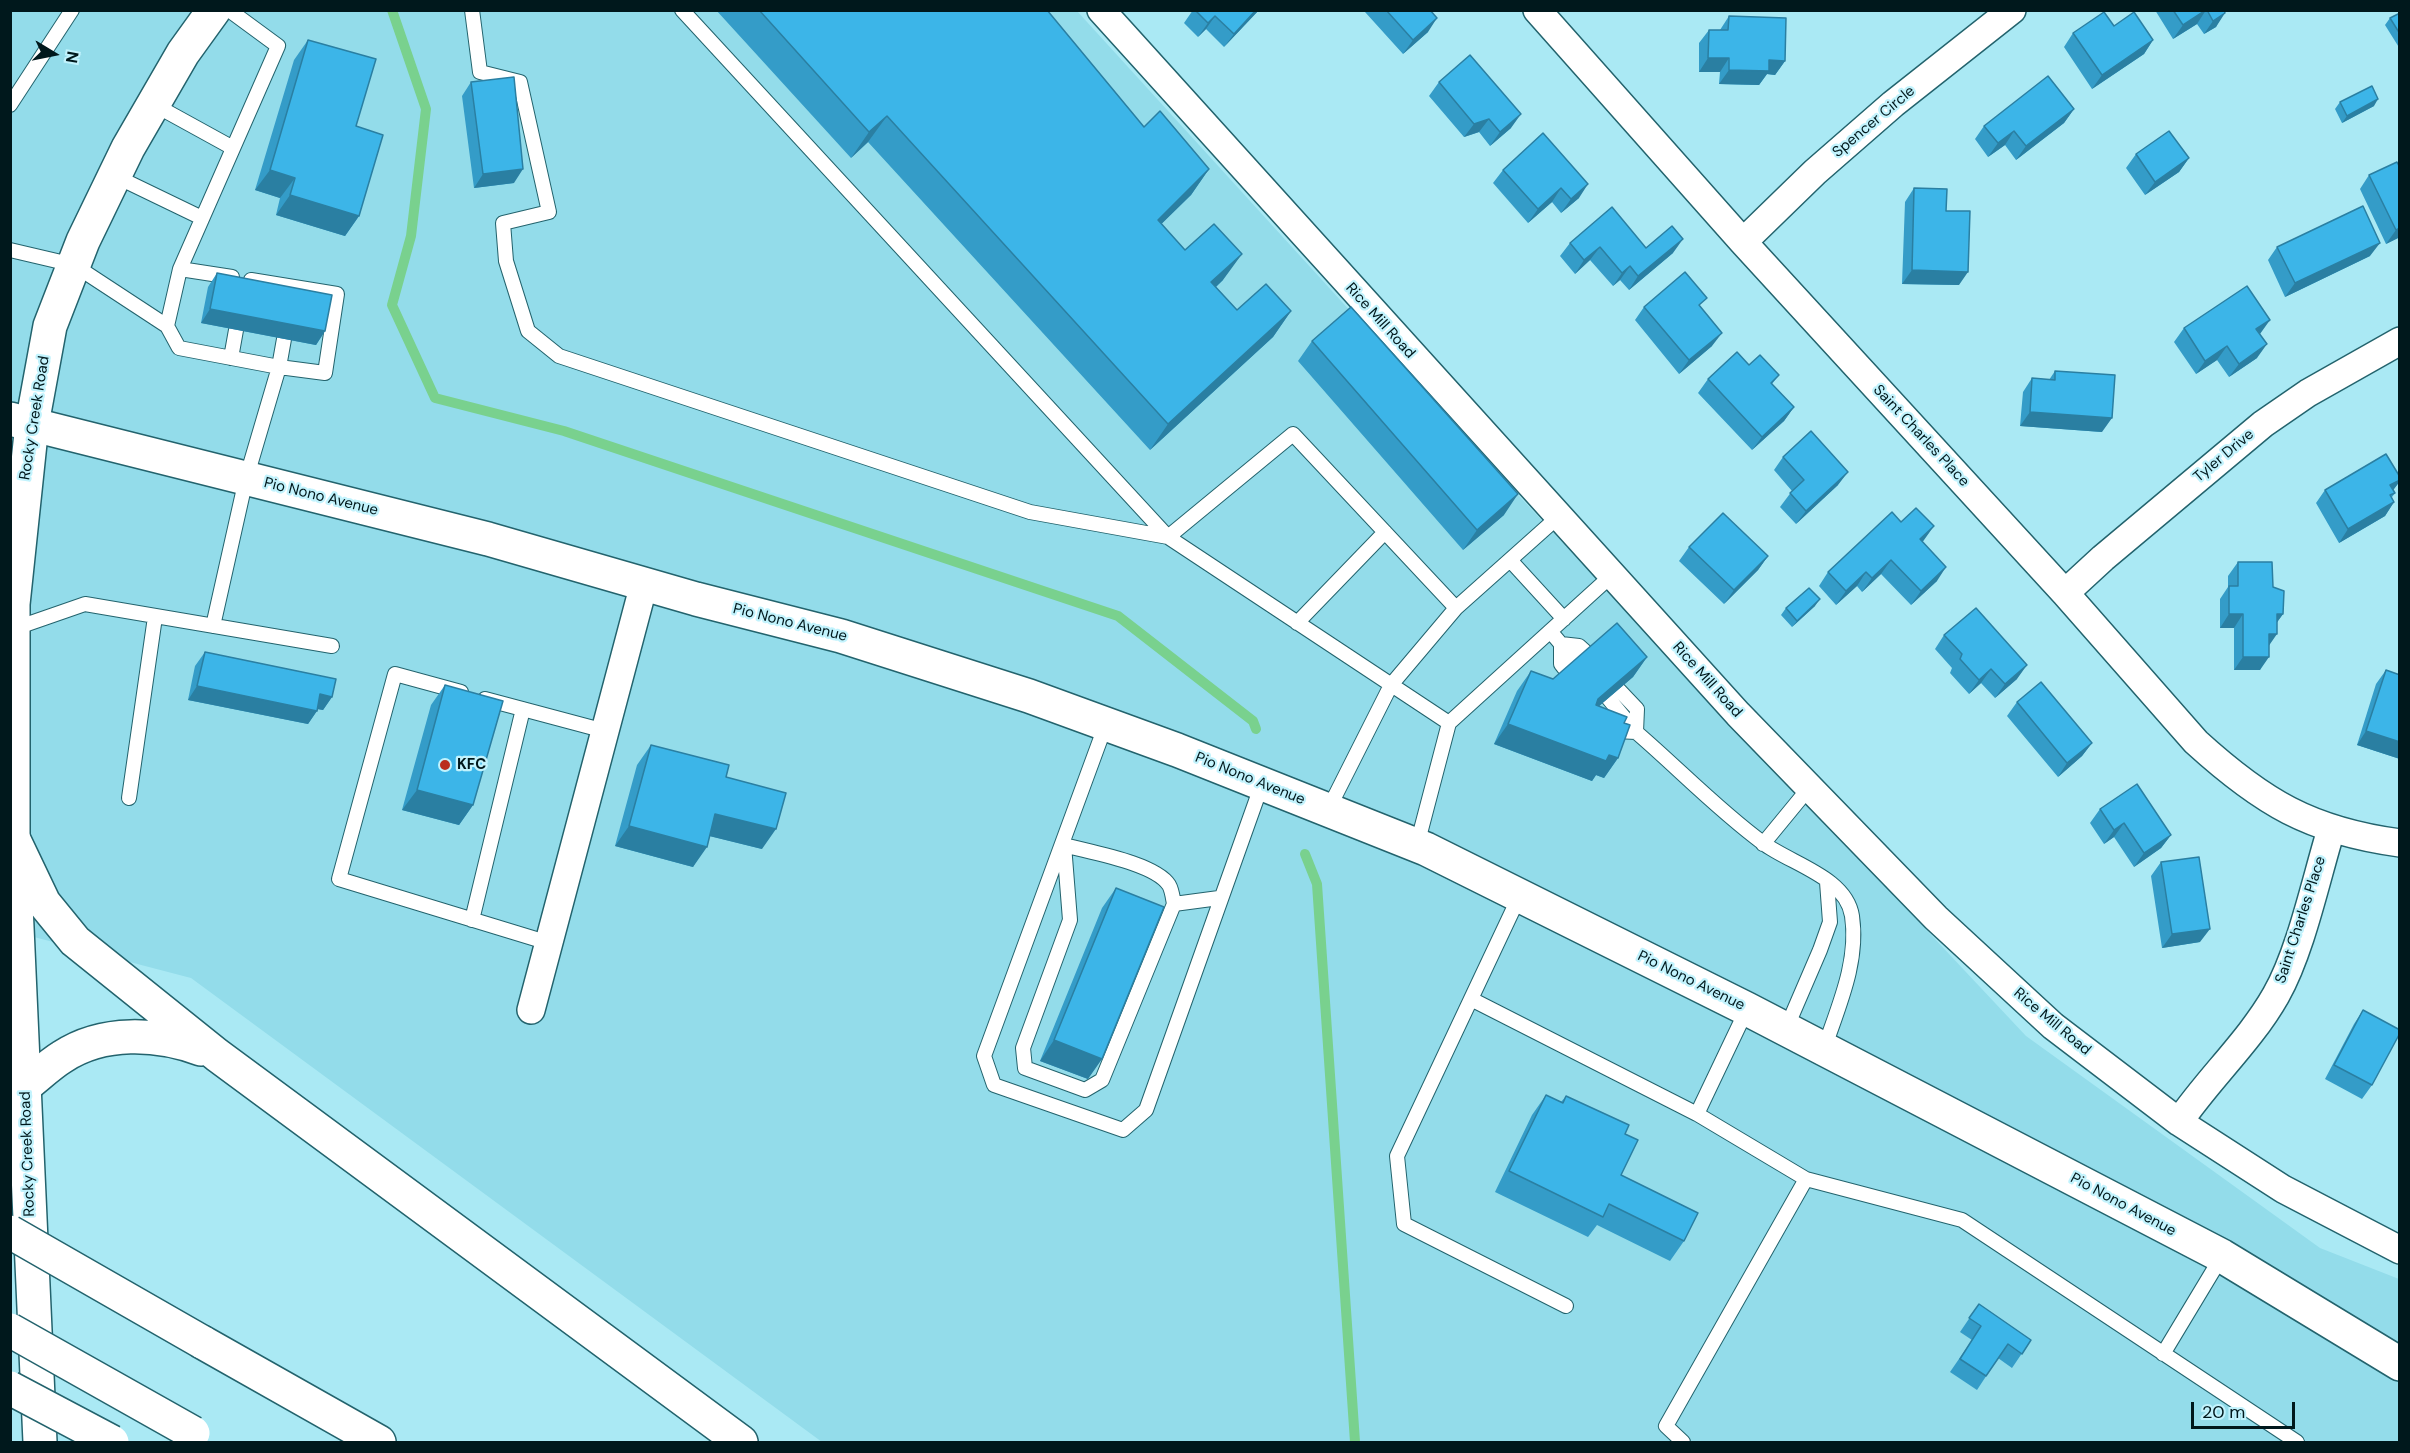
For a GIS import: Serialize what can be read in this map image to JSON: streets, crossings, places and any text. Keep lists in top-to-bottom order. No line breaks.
{"streets":{"main road":["Rocky Creek Road","Pio Nono Avenue"],"street":["Spencer Circle","Rice Mill Road","Saint Charles Place","Tyler Drive"]},"crossings":[["Spencer Circle","Saint Charles Place"],["Rice Mill Road","Saint Charles Place"],["Rocky Creek Road","Pio Nono Avenue"],["Saint Charles Place","Tyler Drive"]],"places":["KFC"],"scale_bar":"20 m","north":"right"}
